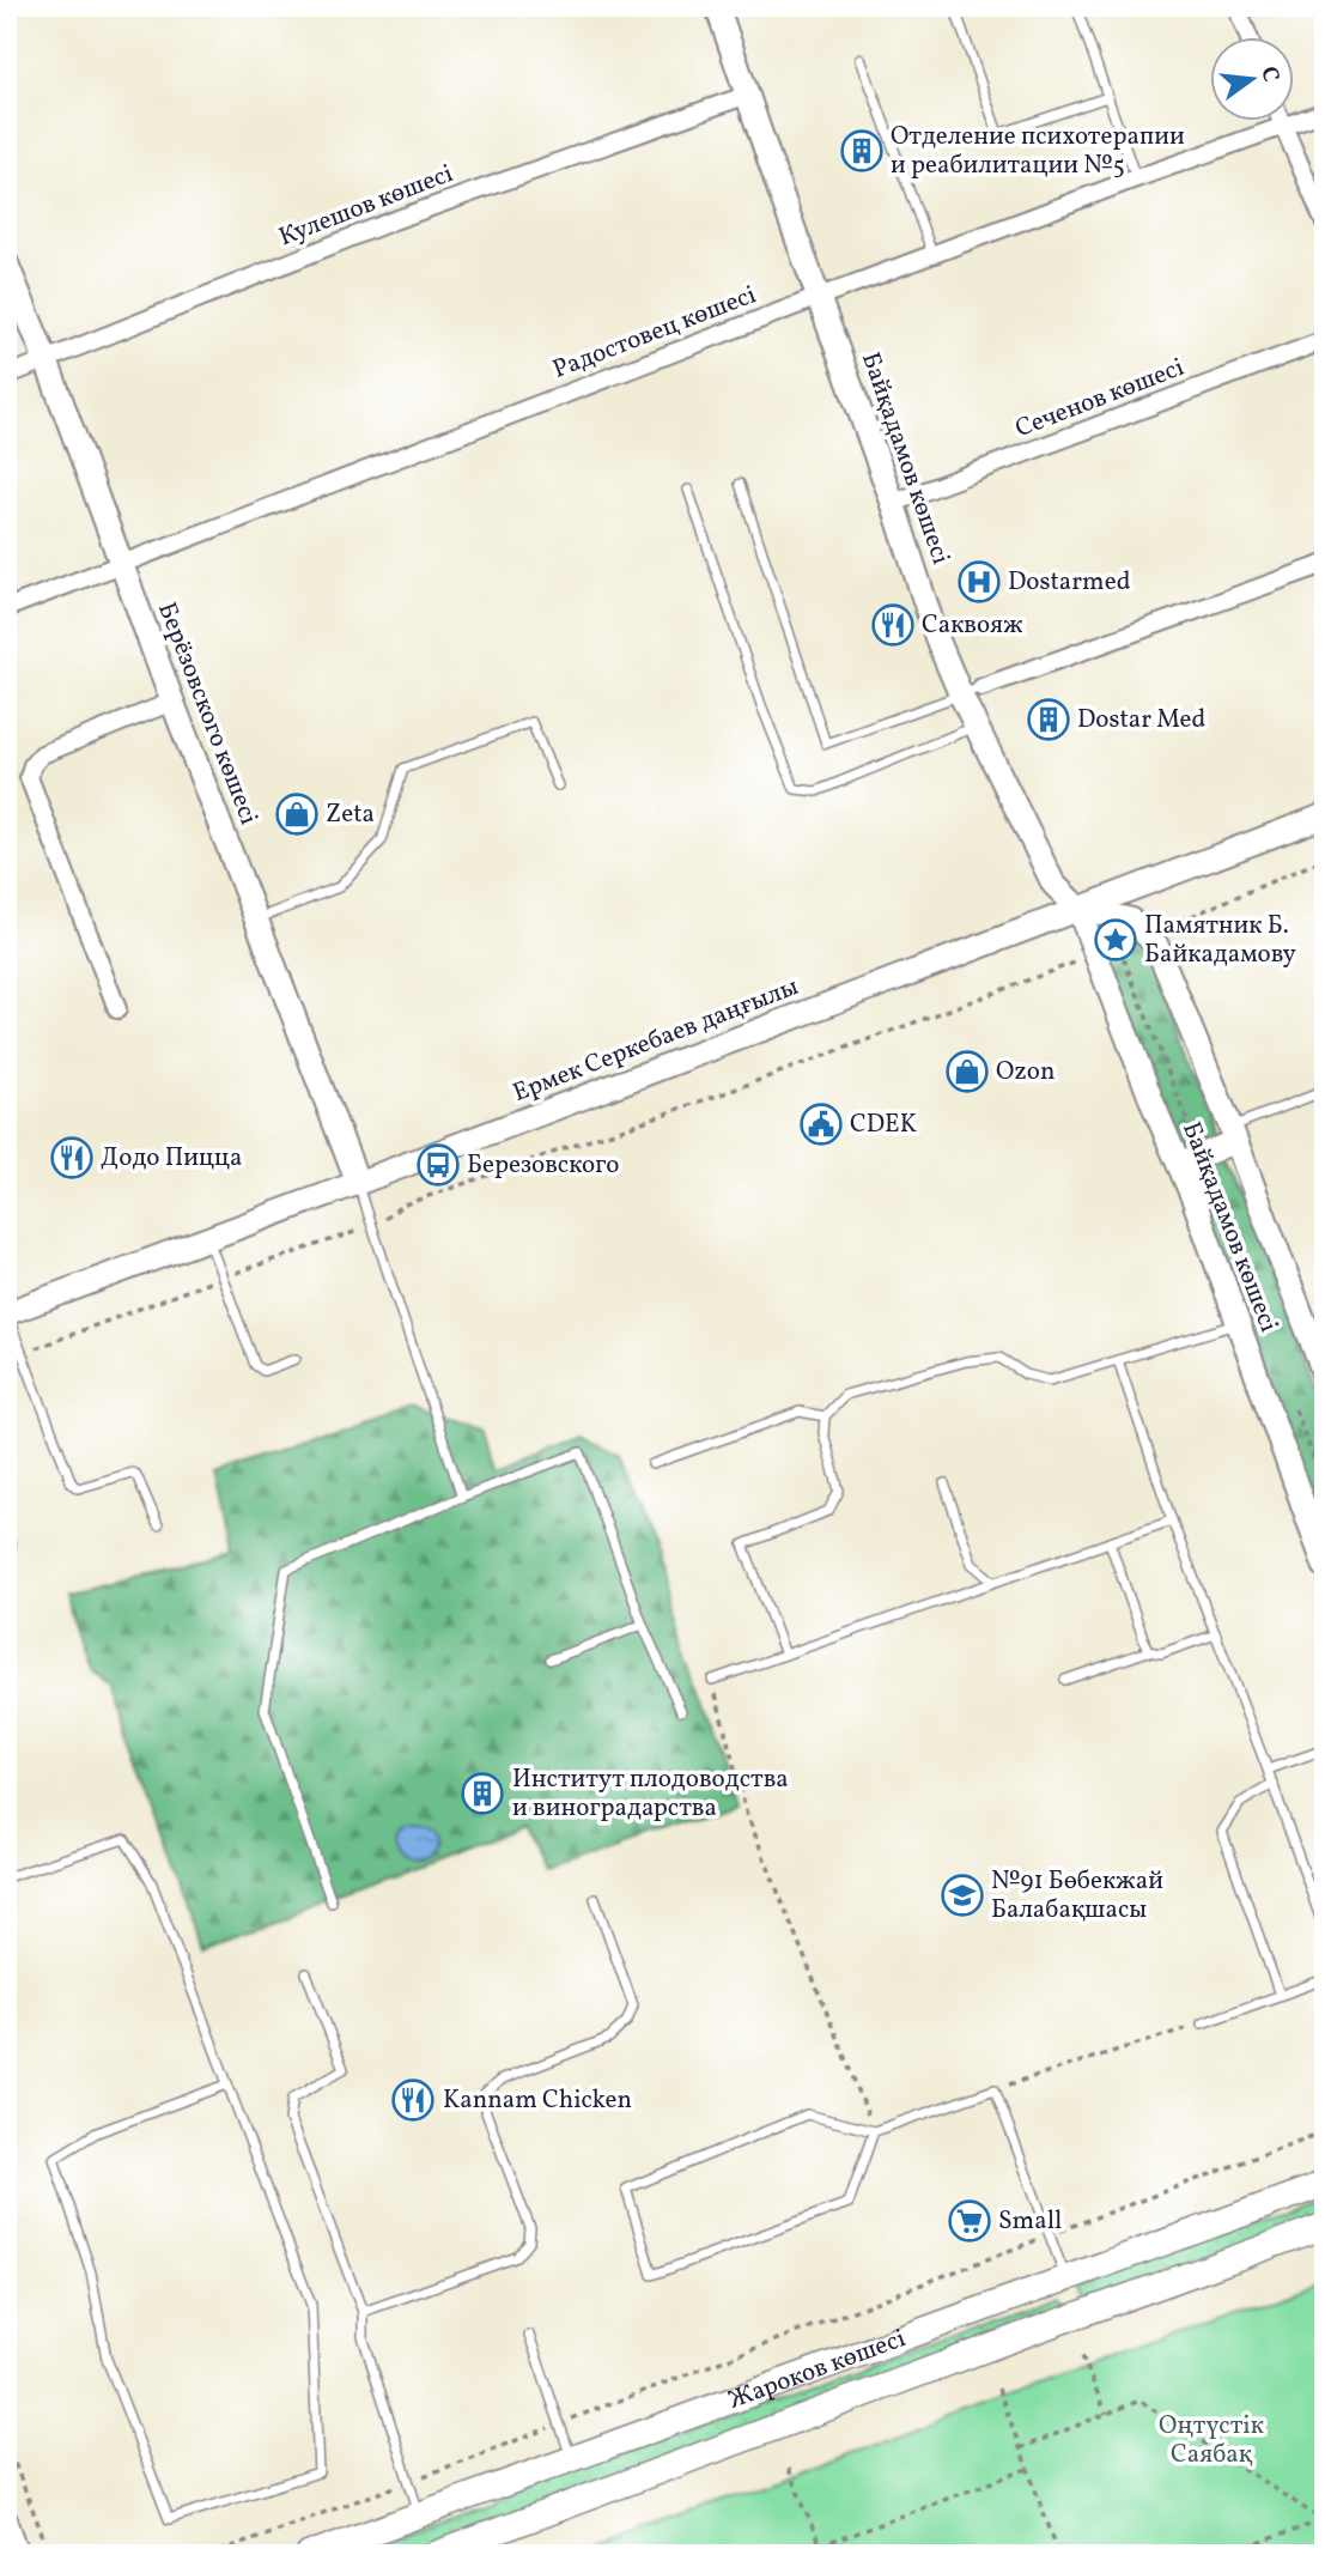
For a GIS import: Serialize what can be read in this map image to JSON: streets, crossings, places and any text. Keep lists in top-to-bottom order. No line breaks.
{"streets":{"main road":["Жароков көшесі"],"street":["Кулешов көшесі","Радостовец көшесі","Сеченов көшесі","Байқадамов көшесі","Берёзовского көшесі","Ермек Серкебаев даңғылы"]},"crossings":[["Кулешов көшесі","Байқадамов көшесі"],["Кулешов көшесі","Берёзовского көшесі"],["Радостовец көшесі","Байқадамов көшесі"],["Радостовец көшесі","Берёзовского көшесі"],["Сеченов көшесі","Байқадамов көшесі"],["Байқадамов көшесі","Ермек Серкебаев даңғылы"],["Берёзовского көшесі","Ермек Серкебаев даңғылы"]],"parks":["Оңтүстік Саябақ"],"places":{"building":["Отделение психотерапии и реабилитации №5","Dostar Med","Институт плодоводства и виноградарства"],"hospital":["Dostarmed"],"restaurant":["Саквояж","Додо Пицца","Kannam Chicken"],"shop":["Zeta","Ozon"],"place":["Памятник Б. Байкадамову"],"public building":["CDEK"],"bus stop":["Березовского"],"school or university":["№91 Бөбекжай Балабақшасы"],"supermarket":["Small"]},"north":"right"}
